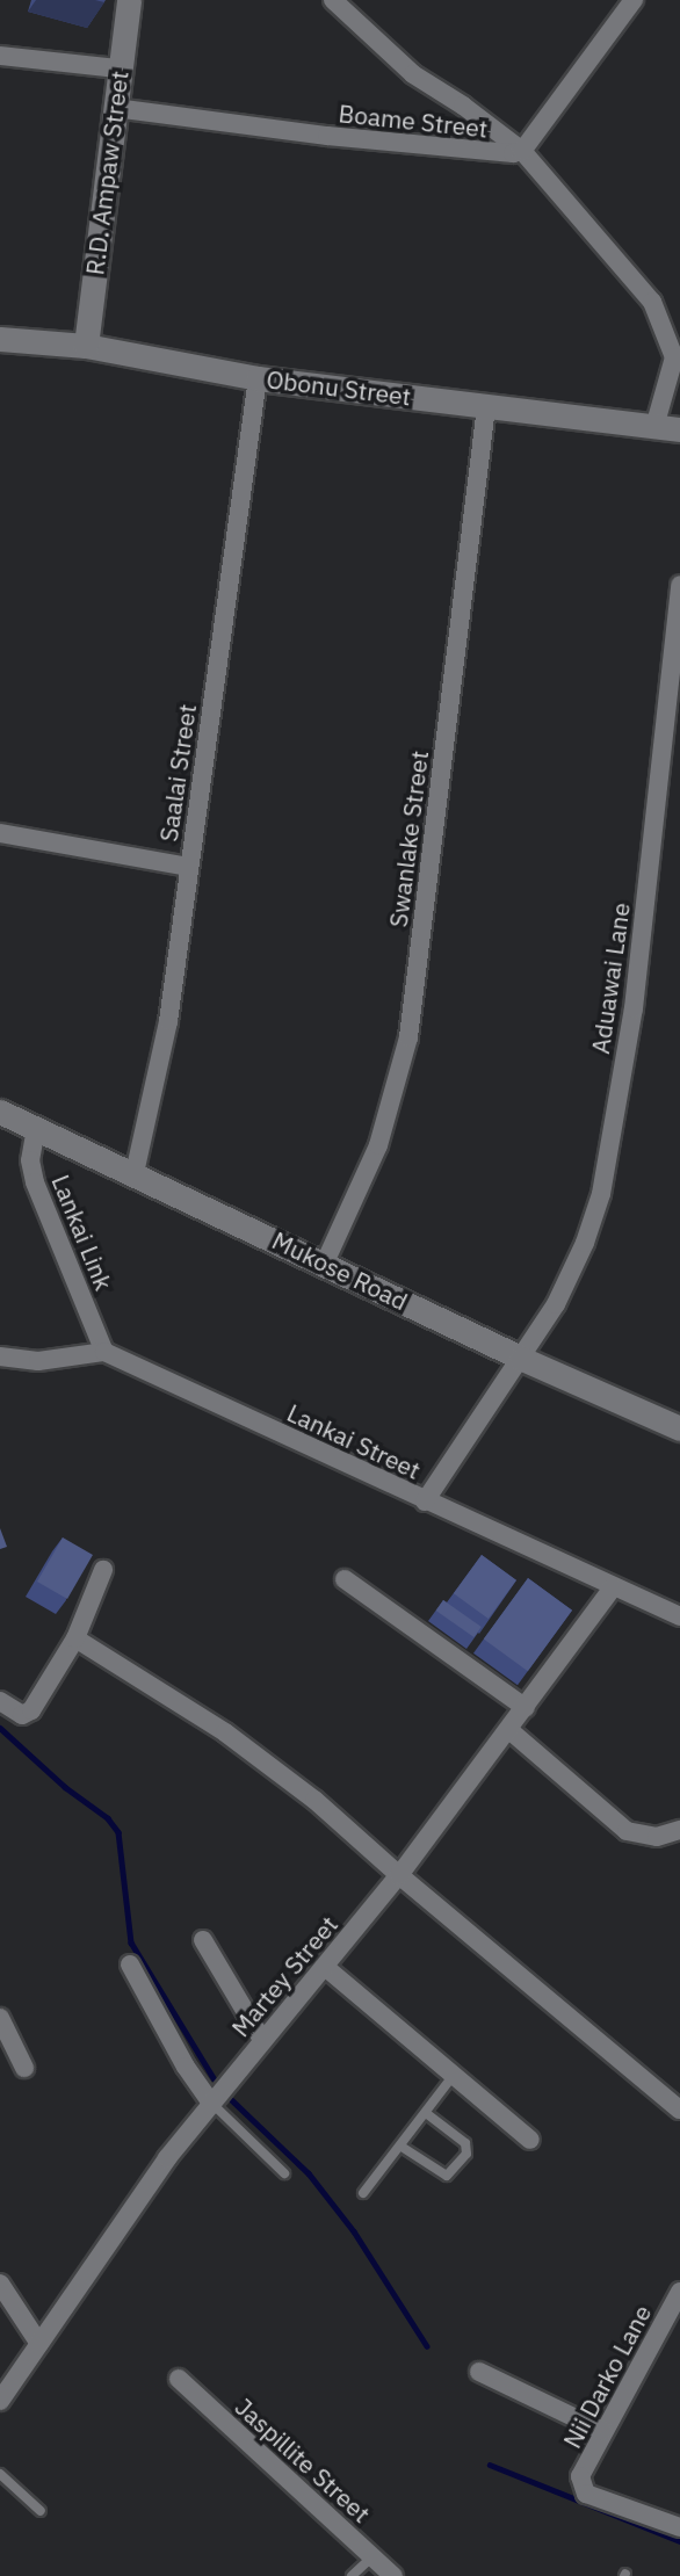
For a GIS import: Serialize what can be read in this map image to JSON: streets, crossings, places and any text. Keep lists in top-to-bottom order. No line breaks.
{"streets":{"street":["Boame Street","R.D. Ampaw Street","Obonu Street","Saalai Street","Swanlake Street","Aduawai Lane","Lankai Link","Mukose Road","Lankai Street","Martey Street","Nii Darko Lane","Jaspillite Street"]},"crossings":[["Boame Street","R.D. Ampaw Street"],["R.D. Ampaw Street","Obonu Street"],["Obonu Street","Saalai Street"],["Obonu Street","Swanlake Street"],["Saalai Street","Mukose Road"],["Swanlake Street","Mukose Road"],["Aduawai Lane","Mukose Road"],["Aduawai Lane","Lankai Street"],["Lankai Link","Mukose Road"],["Lankai Link","Lankai Street"],["Lankai Street","Martey Street"]]}
